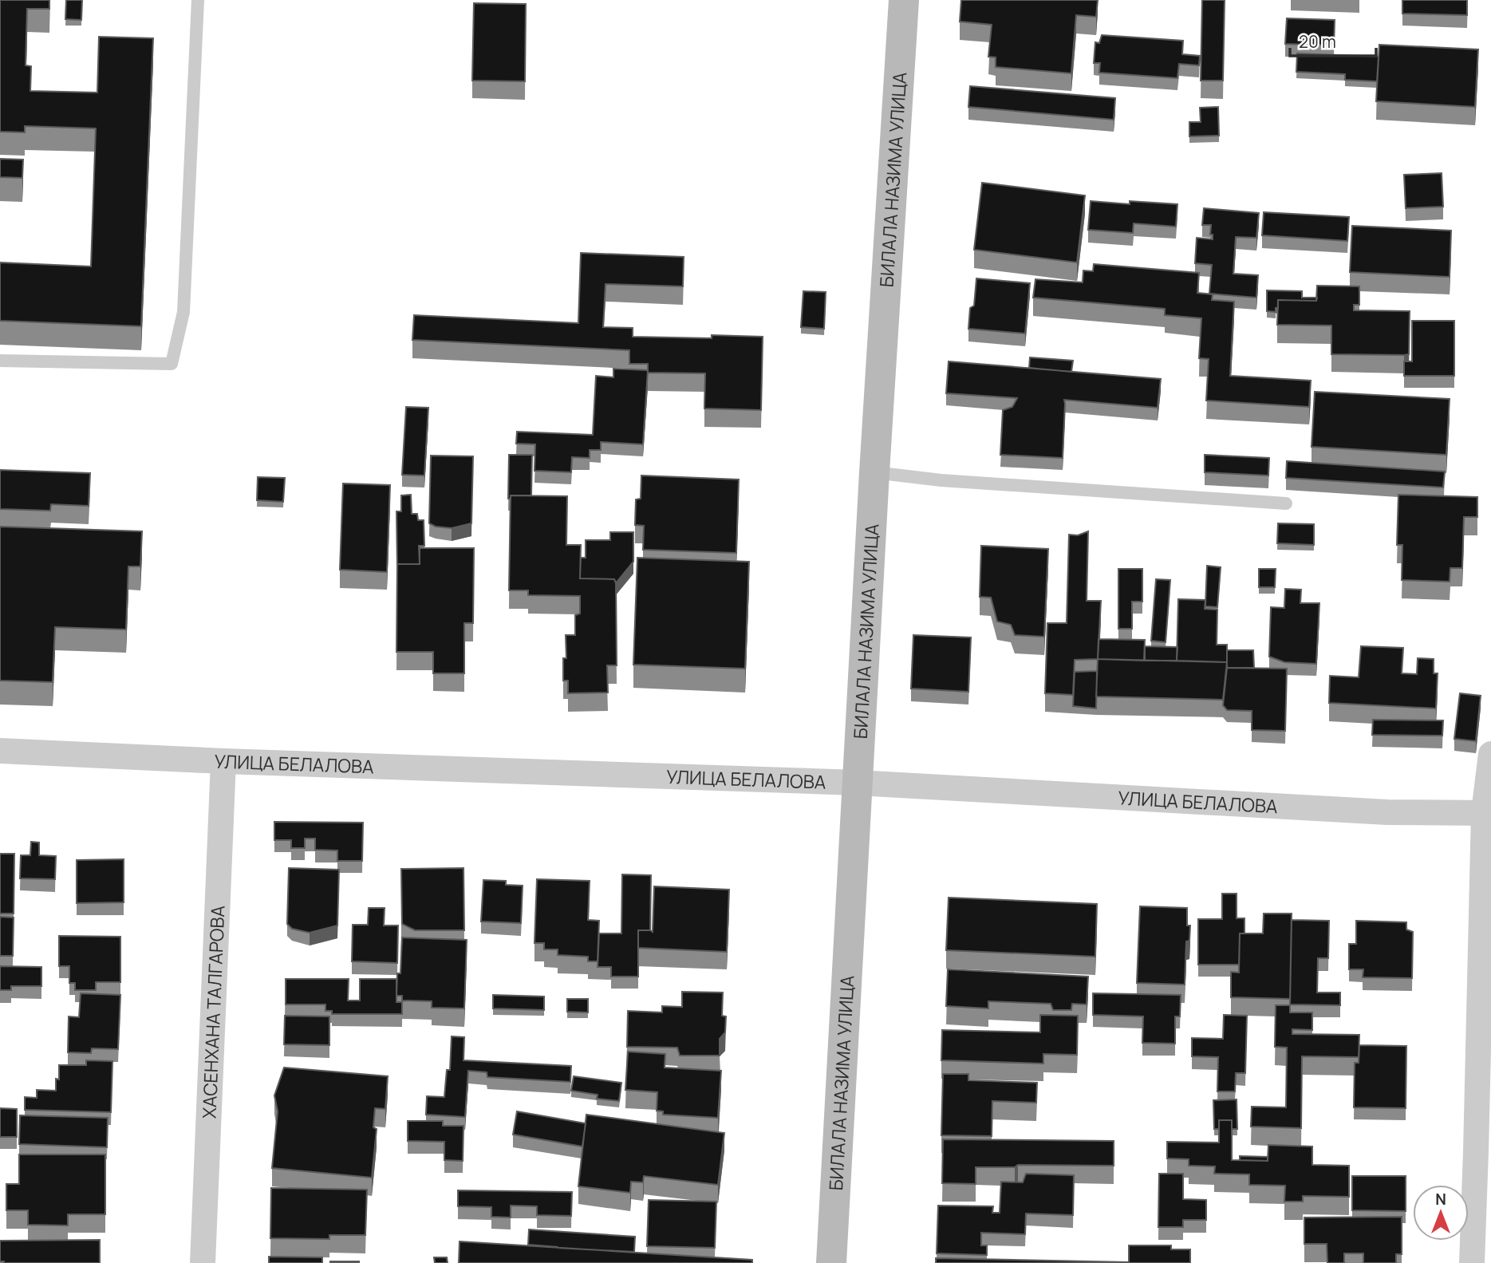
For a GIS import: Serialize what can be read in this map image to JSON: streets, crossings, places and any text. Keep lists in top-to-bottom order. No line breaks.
{"streets":{"street":["БИЛАЛА НАЗИМА УЛИЦА","УЛИЦА БЕЛАЛОВА","ХАСЕНХАНА ТАЛГАРОВА"]},"crossings":[["БИЛАЛА НАЗИМА УЛИЦА","УЛИЦА БЕЛАЛОВА"],["УЛИЦА БЕЛАЛОВА","ХАСЕНХАНА ТАЛГАРОВА"]],"scale_bar":"20 m","north":"top"}
